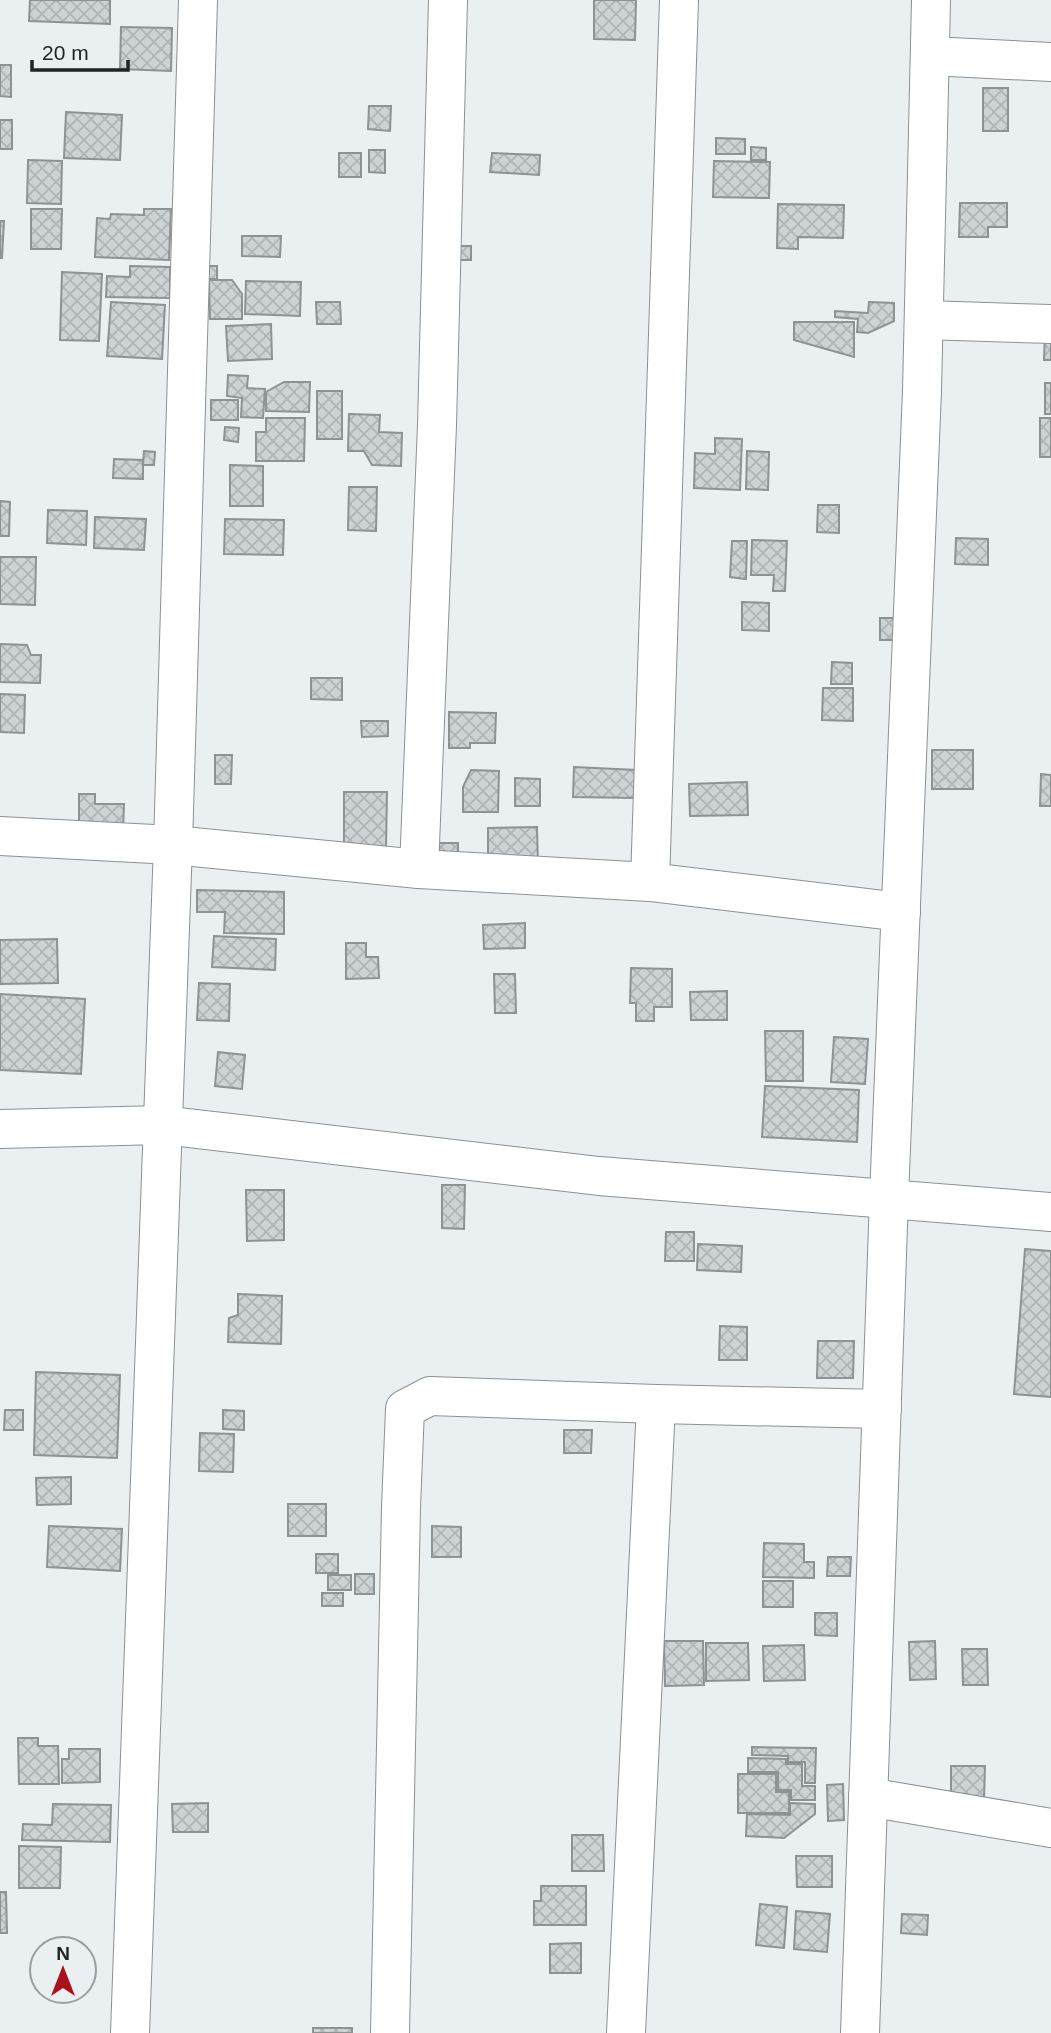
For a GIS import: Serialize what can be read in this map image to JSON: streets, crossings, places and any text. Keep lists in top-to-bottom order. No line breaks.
{"scale_bar":"20 m","north":"top"}
